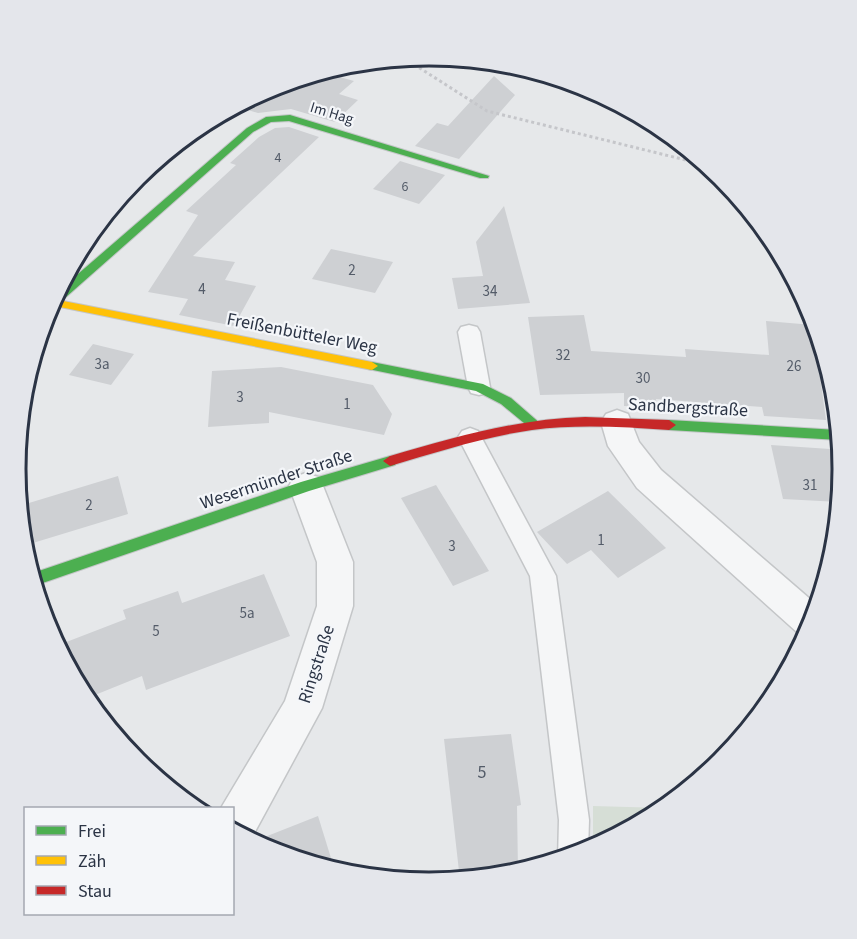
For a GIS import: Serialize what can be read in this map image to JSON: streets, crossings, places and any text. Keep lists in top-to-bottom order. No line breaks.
{"streets":{"street":["Im Hag","Freißenbütteler Weg","Sandbergstraße","Wesermünder Straße","Ringstraße"]},"crossings":[["Freißenbütteler Weg","Sandbergstraße"],["Freißenbütteler Weg","Wesermünder Straße"],["Sandbergstraße","Wesermünder Straße"],["Wesermünder Straße","Ringstraße"]],"house_numbers":["4","6","2","4","34","32","3a","26","30","3","1","31","2","1","3","5a","5","5"],"legend":["Frei","Zäh","Stau"]}
